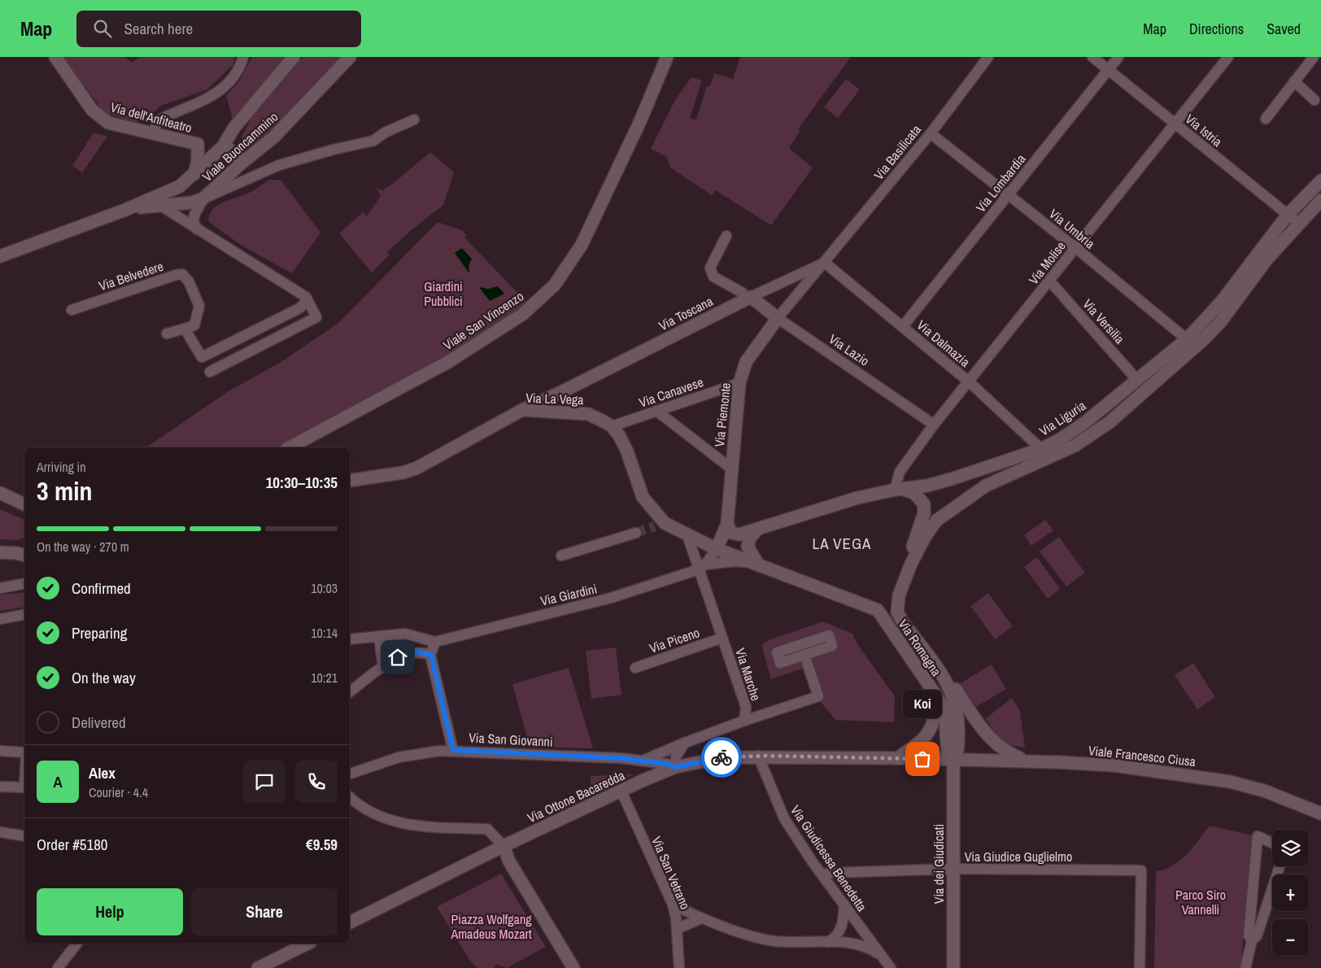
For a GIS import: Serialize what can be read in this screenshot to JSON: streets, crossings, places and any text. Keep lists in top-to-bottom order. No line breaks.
{"streets":{"street":["Via dell'Anfiteatro","Via Istria","Viale Buoncammino","Via Basilicata","Via Lombardia","Via Umbria","Via Molise","Via Belvedere","Via Toscana","Viale San Vincenzo","Via Versilia","Via Dalmazia","Via Lazio","Via Canavese","Via La Vega","Via Piemonte","Via Liguria","Via Giardini","Via Piceno","Via Romagna","Via Marche","Via San Giovanni","Viale Francesco Ciusa","Via Ottone Bacaredda","Via Giudice Guglielmo","Via Giudicessa Benedetta","Via dei Giudicati","Via San Vetrano"]},"crossings":[["Via dell'Anfiteatro","Viale Buoncammino"],["Via Istria","Via Lombardia"],["Via Istria","Via Molise"],["Via Istria","Via Liguria"],["Via Basilicata","Via Umbria"],["Via Basilicata","Via Toscana"],["Via Basilicata","Via Dalmazia"],["Via Basilicata","Via Piemonte"],["Via Lombardia","Via Umbria"],["Via Lombardia","Via Dalmazia"],["Via Umbria","Via Molise"],["Via Umbria","Via Liguria"],["Via Molise","Via Versilia"],["Via Molise","Via Dalmazia"],["Via Molise","Via Lazio"],["Via Molise","Via Liguria"],["Via Toscana","Via Dalmazia"],["Via Toscana","Via Lazio"],["Via Toscana","Via La Vega"],["Via Toscana","Via Piemonte"],["Via Versilia","Via Liguria"],["Via Dalmazia","Via Piemonte"],["Via Dalmazia","Via Liguria"],["Via Lazio","Via Piemonte"],["Via Canavese","Via La Vega"],["Via Canavese","Via Piemonte"],["Via La Vega","Via Piemonte"],["Via La Vega","Via Giardini"],["Via La Vega","Via Romagna"],["Via La Vega","Via Marche"],["Via Piemonte","Via Liguria"],["Via Giardini","Via Marche"],["Via Piceno","Via Marche"],["Via Romagna","Viale Francesco Ciusa"],["Via Romagna","Via Ottone Bacaredda"],["Via Romagna","Via dei Giudicati"],["Via Marche","Via San Giovanni"],["Via San Giovanni","Via Ottone Bacaredda"],["Viale Francesco Ciusa","Via Ottone Bacaredda"],["Viale Francesco Ciusa","Via dei Giudicati"],["Via Ottone Bacaredda","Via Giudicessa Benedetta"],["Via Ottone Bacaredda","Via dei Giudicati"],["Via Ottone Bacaredda","Via San Vetrano"],["Via Giudice Guglielmo","Via Giudicessa Benedetta"],["Via Giudice Guglielmo","Via dei Giudicati"]],"districts":["LA VEGA"],"parks":["Giardini Pubblici","Parco Siro Vannelli","Piazza Wolfgang Amadeus Mozart"],"places":["Koi"],"page":{"header":"Map","search":"Search here","nav":["Map","Directions","Saved"],"heading":["3 min","Arriving in","10:30–10:35"],"panel":["Alex","Courier · 4.4","Order #5180","€9.59"],"bar":"On the way · 270 m","list":[["Confirmed","10:03"],["Preparing","10:14"],["On the way","10:21"],"Delivered"],"bubble":"Koi","round":"A","map_buttons":["+","−"],"buttons":["Help","Share"]}}
